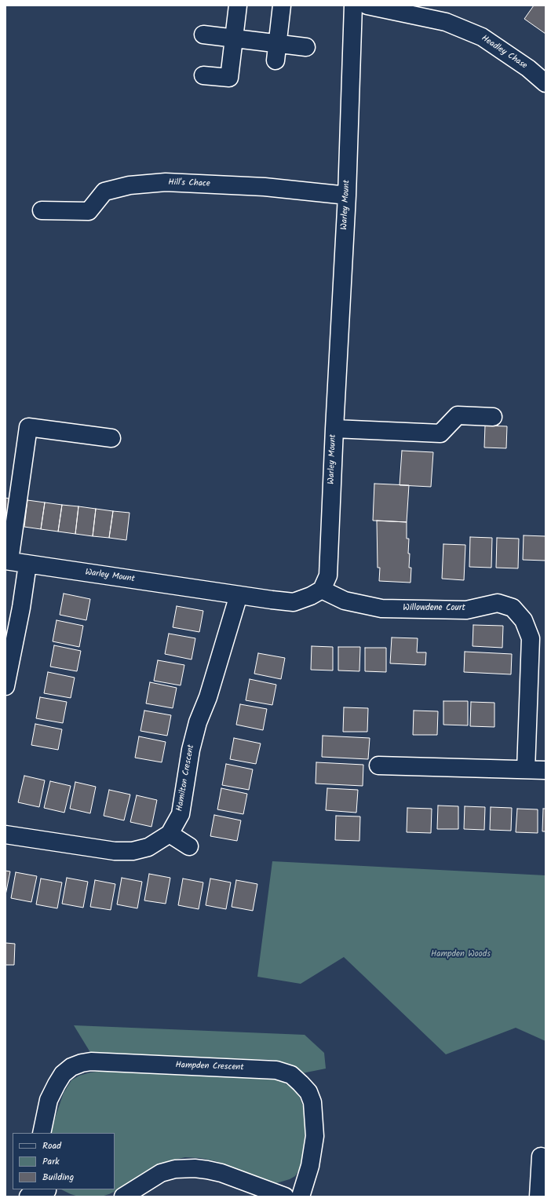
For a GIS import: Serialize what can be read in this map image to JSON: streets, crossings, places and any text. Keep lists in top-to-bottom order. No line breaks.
{"streets":{"street":["Headley Chase","Hill's Chace","Warley Mount","Willowdene Court","Hamilton Crescent","Hampden Crescent"]},"crossings":[["Hill's Chace","Warley Mount"],["Warley Mount","Willowdene Court"],["Warley Mount","Hamilton Crescent"]],"parks":["Hampden Woods"],"legend":["Road","Park","Building"]}
